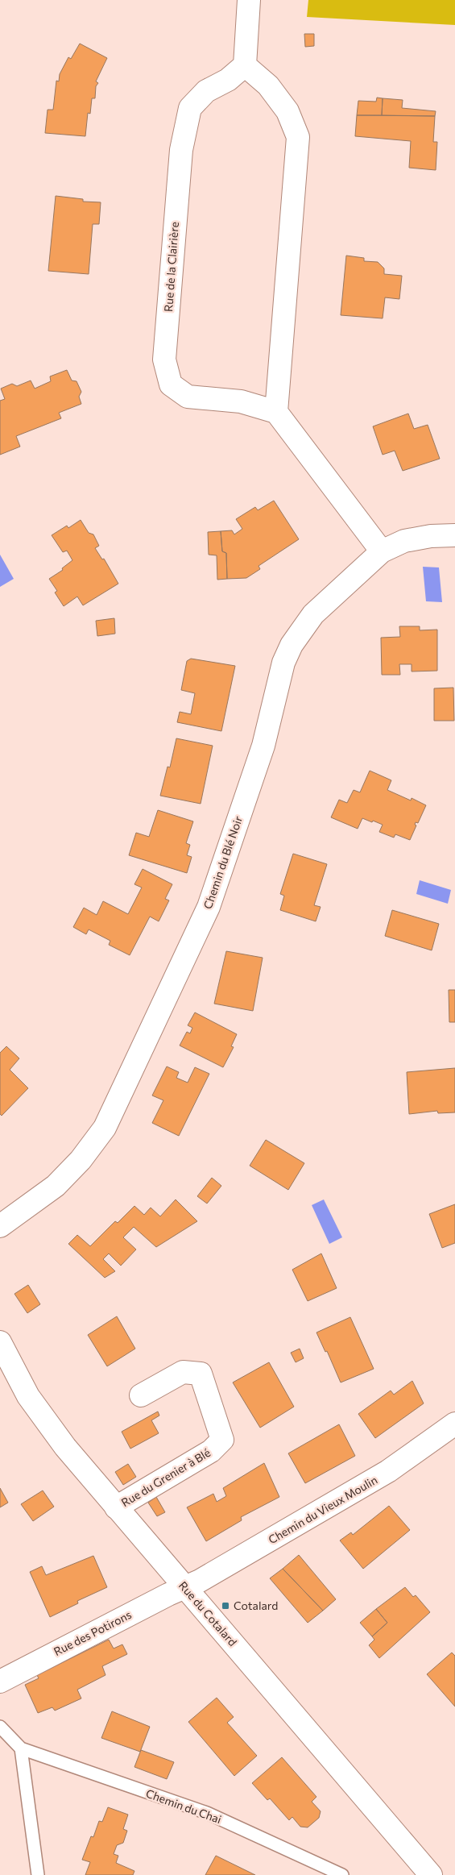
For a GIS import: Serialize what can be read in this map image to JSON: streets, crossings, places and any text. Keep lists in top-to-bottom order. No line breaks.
{"streets":{"street":["Rue de la Clairière","Chemin du Blé Noir","Rue du Grenier à Blé","Chemin du Vieux Moulin","Rue du Cotalard","Rue des Potirons"],"lane":["Chemin du Chai"]},"crossings":[["Rue du Grenier à Blé","Rue du Cotalard"],["Chemin du Vieux Moulin","Rue du Cotalard"],["Chemin du Vieux Moulin","Rue des Potirons"],["Rue du Cotalard","Rue des Potirons"]],"places":{"transit":["Cotalard"]}}
